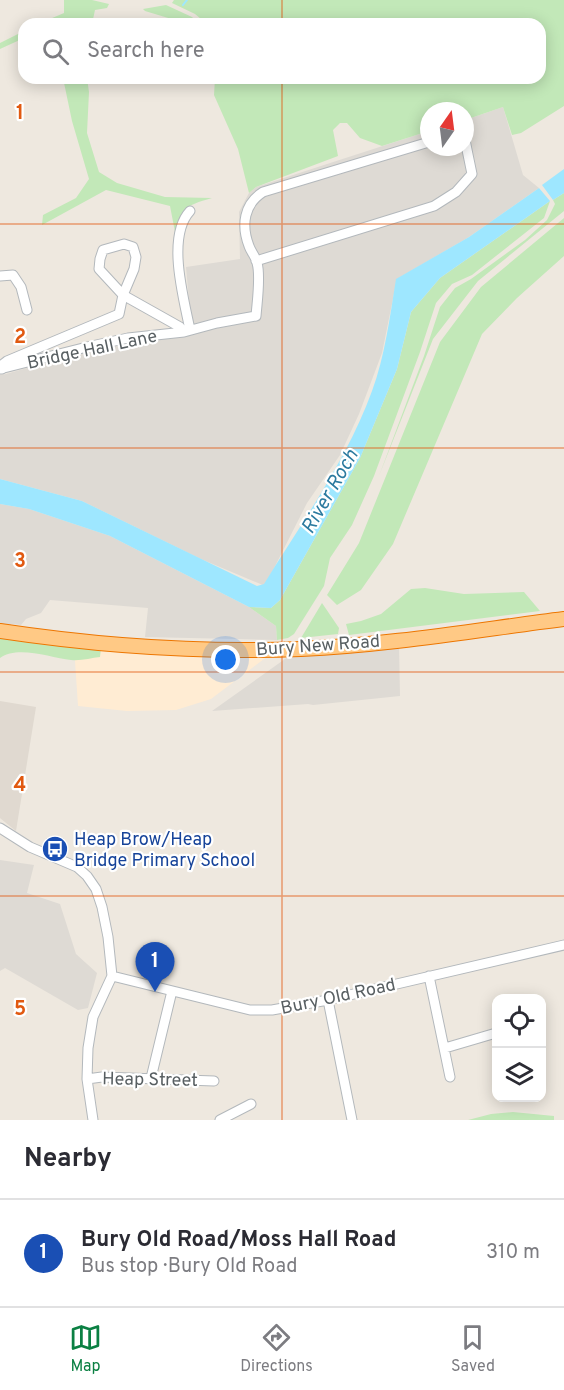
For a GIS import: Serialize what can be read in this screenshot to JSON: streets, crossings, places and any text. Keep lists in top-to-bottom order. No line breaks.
{"streets":{"highway":["Bury New Road"],"street":["Bridge Hall Lane","Bury Old Road","Heap Street"]},"water":["River Roch"],"places":{"bus stop":["Heap Brow/Heap Bridge Primary School"]},"north":"top","page":{"search":"Search here","pins":"1","heading":"Nearby","list":[{"mark":"1","name":"Bury Old Road/Moss Hall Road","note":"Bus stop · Bury Old Road","value":"310 m"}],"nav":["Map","Directions","Saved"]},"grid":{"rows":["1","2","3","4","5"]}}
